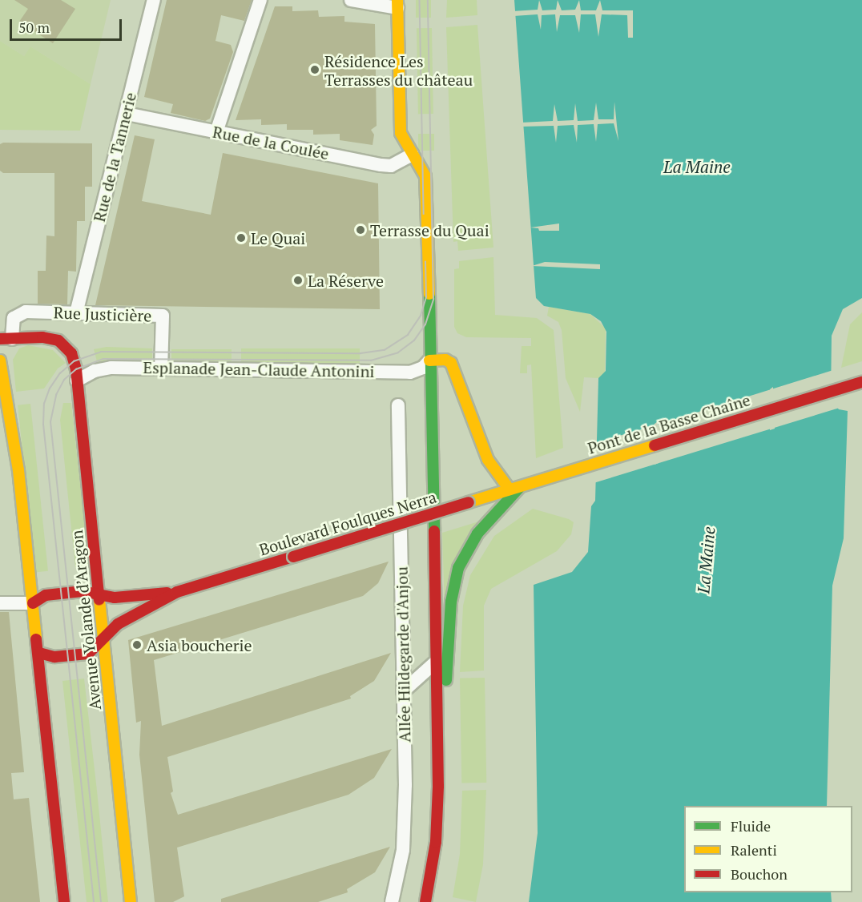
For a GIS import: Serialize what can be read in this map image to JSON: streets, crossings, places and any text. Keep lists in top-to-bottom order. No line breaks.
{"streets":{"street":["Rue de la Coulée","Rue de la Tannerie","Rue Justicière","Esplanade Jean-Claude Antonini","Pont de la Basse Chaîne","Boulevard Foulques Nerra","Avenue Yolande d’Aragon","Allée Hildegarde d'Anjou"]},"crossings":[["Rue de la Coulée","Rue de la Tannerie"],["Rue de la Tannerie","Rue Justicière"],["Rue Justicière","Esplanade Jean-Claude Antonini"],["Rue Justicière","Avenue Yolande d’Aragon"],["Esplanade Jean-Claude Antonini","Avenue Yolande d’Aragon"],["Pont de la Basse Chaîne","Boulevard Foulques Nerra"],["Boulevard Foulques Nerra","Avenue Yolande d’Aragon"]],"water":["La Maine"],"places":["Résidence Les Terrasses du château","Terrasse du Quai","Le Quai","La Réserve","Asia boucherie"],"legend":["Fluide","Ralenti","Bouchon"],"scale_bar":"50 m"}
